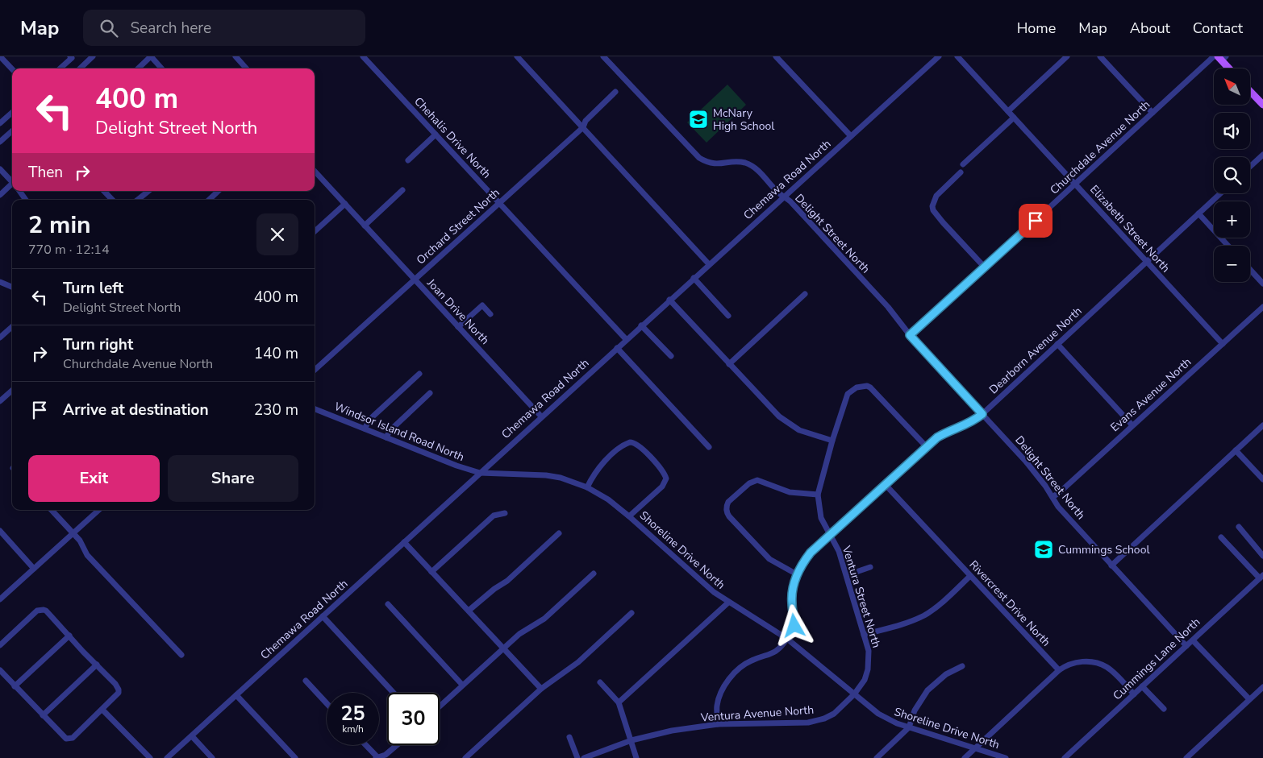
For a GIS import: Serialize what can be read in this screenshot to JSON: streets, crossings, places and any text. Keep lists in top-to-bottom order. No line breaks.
{"streets":{"street":["Chehalis Drive North","Churchdale Avenue North","Chemawa Road North","Orchard Street North","Elizabeth Street North","Delight Street North","Joan Drive North","Dearborn Avenue North","Evans Avenue North","Windsor Island Road North","Shoreline Drive North","Ventura Street North","Rivercrest Drive North","Cummings Lane North","Ventura Avenue North"]},"crossings":[["Chehalis Drive North","Chemawa Road North"],["Chehalis Drive North","Orchard Street North"],["Churchdale Avenue North","Elizabeth Street North"],["Churchdale Avenue North","Delight Street North"],["Chemawa Road North","Delight Street North"],["Chemawa Road North","Joan Drive North"],["Chemawa Road North","Windsor Island Road North"],["Chemawa Road North","Shoreline Drive North"],["Orchard Street North","Joan Drive North"],["Elizabeth Street North","Dearborn Avenue North"],["Elizabeth Street North","Evans Avenue North"],["Delight Street North","Dearborn Avenue North"],["Delight Street North","Evans Avenue North"],["Delight Street North","Cummings Lane North"],["Dearborn Avenue North","Shoreline Drive North"],["Dearborn Avenue North","Ventura Street North"],["Dearborn Avenue North","Rivercrest Drive North"],["Dearborn Avenue North","Ventura Avenue North"],["Windsor Island Road North","Shoreline Drive North"],["Shoreline Drive North","Ventura Street North"],["Shoreline Drive North","Ventura Avenue North"],["Ventura Street North","Ventura Avenue North"]],"places":{"school or university":["McNary High School","Cummings School"]},"north":"top left","page":{"header":"Map","search":"Search here","nav":["Home","Map","About","Contact"],"map_buttons":["+","−"],"turn":["400 m","Delight Street North"],"then":"Then","heading":["2 min","770 m · 12:14"],"list":[{"name":"Turn left","note":"Delight Street North","value":"400 m"},{"name":"Turn right","note":"Churchdale Avenue North","value":"140 m"},{"name":"Arrive at destination","value":"230 m"}],"buttons":["Exit","Share"],"speed":"25 km/h","limit":"30"}}
